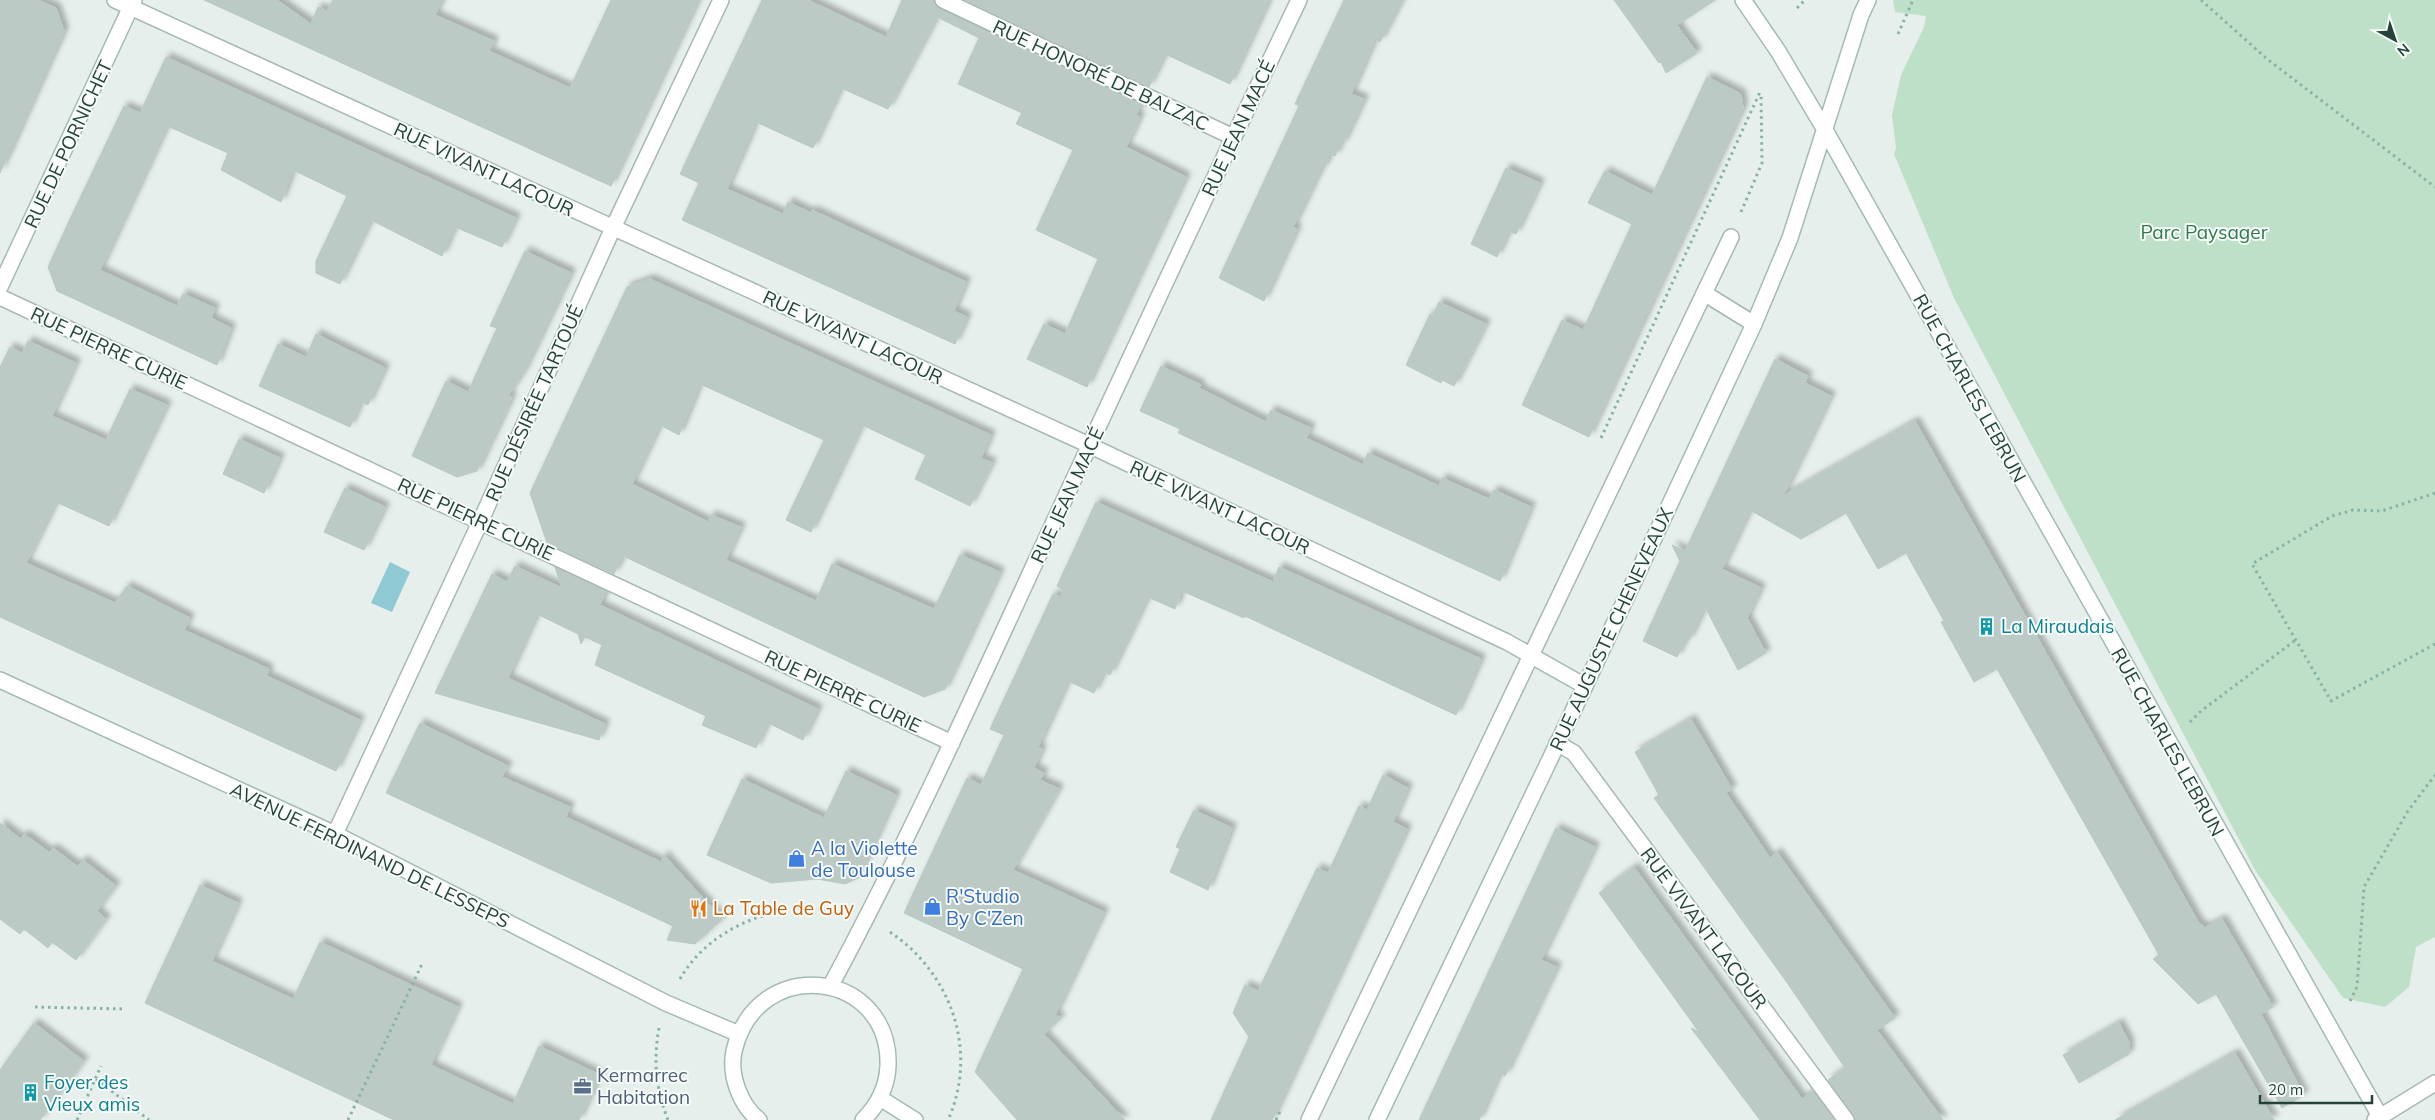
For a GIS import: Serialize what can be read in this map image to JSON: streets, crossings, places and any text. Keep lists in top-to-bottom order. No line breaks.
{"streets":{"street":["RUE HONORÉ DE BALZAC","RUE JEAN MACÉ","RUE DE PORNICHET","RUE VIVANT LACOUR","RUE PIERRE CURIE","RUE CHARLES LEBRUN","RUE DÉSIRÉE TARTOUÉ","RUE AUGUSTE CHENEVEAUX","AVENUE FERDINAND DE LESSEPS"]},"crossings":[["RUE HONORÉ DE BALZAC","RUE JEAN MACÉ"],["RUE JEAN MACÉ","RUE VIVANT LACOUR"],["RUE JEAN MACÉ","RUE PIERRE CURIE"],["RUE DE PORNICHET","RUE VIVANT LACOUR"],["RUE VIVANT LACOUR","RUE DÉSIRÉE TARTOUÉ"],["RUE VIVANT LACOUR","RUE AUGUSTE CHENEVEAUX"],["RUE PIERRE CURIE","RUE DÉSIRÉE TARTOUÉ"],["RUE CHARLES LEBRUN","RUE AUGUSTE CHENEVEAUX"],["RUE DÉSIRÉE TARTOUÉ","AVENUE FERDINAND DE LESSEPS"]],"parks":["Parc Paysager"],"places":{"building":["La Miraudais","Foyer des Vieux amis"],"shop":["A la Violette de Toulouse","R'Studio By C'Zen"],"restaurant":["La Table de Guy"],"office":["Kermarrec Habitation"]},"scale_bar":"20 m","north":"bottom right"}
